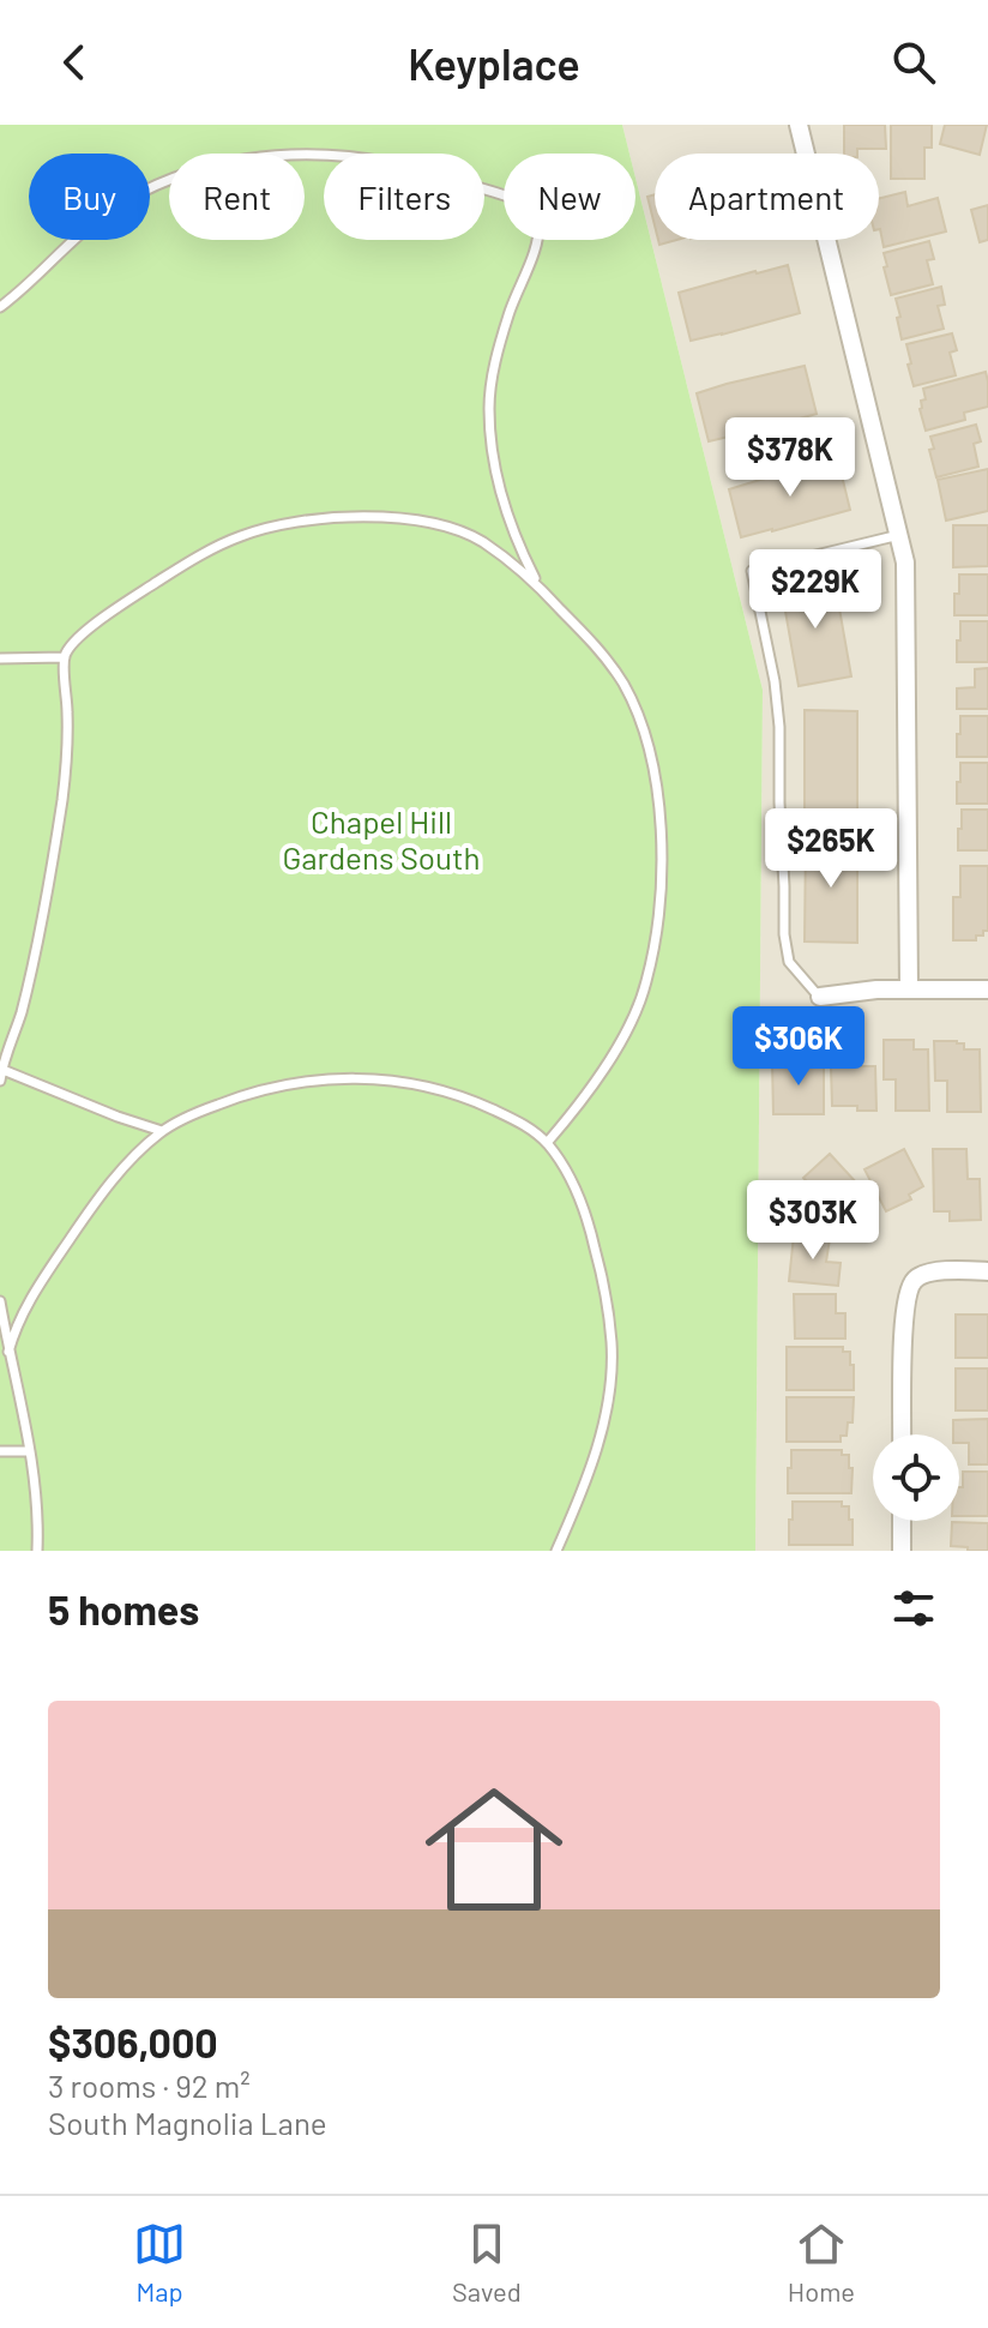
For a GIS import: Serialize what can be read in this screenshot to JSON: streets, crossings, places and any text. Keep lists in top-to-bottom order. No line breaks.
{"parks":["Chapel Hill Gardens South"],"page":{"header":"Keyplace","chip":["Buy","Rent","Filters","New","Apartment"],"price":["$378K","$229K","$265K","$306K","$303K"],"heading":"5 homes","list":[{"name":"$306,000","note":"3 rooms · 92 m² · South Magnolia Lane"}],"tabs":["Map","Saved","Home"]}}
